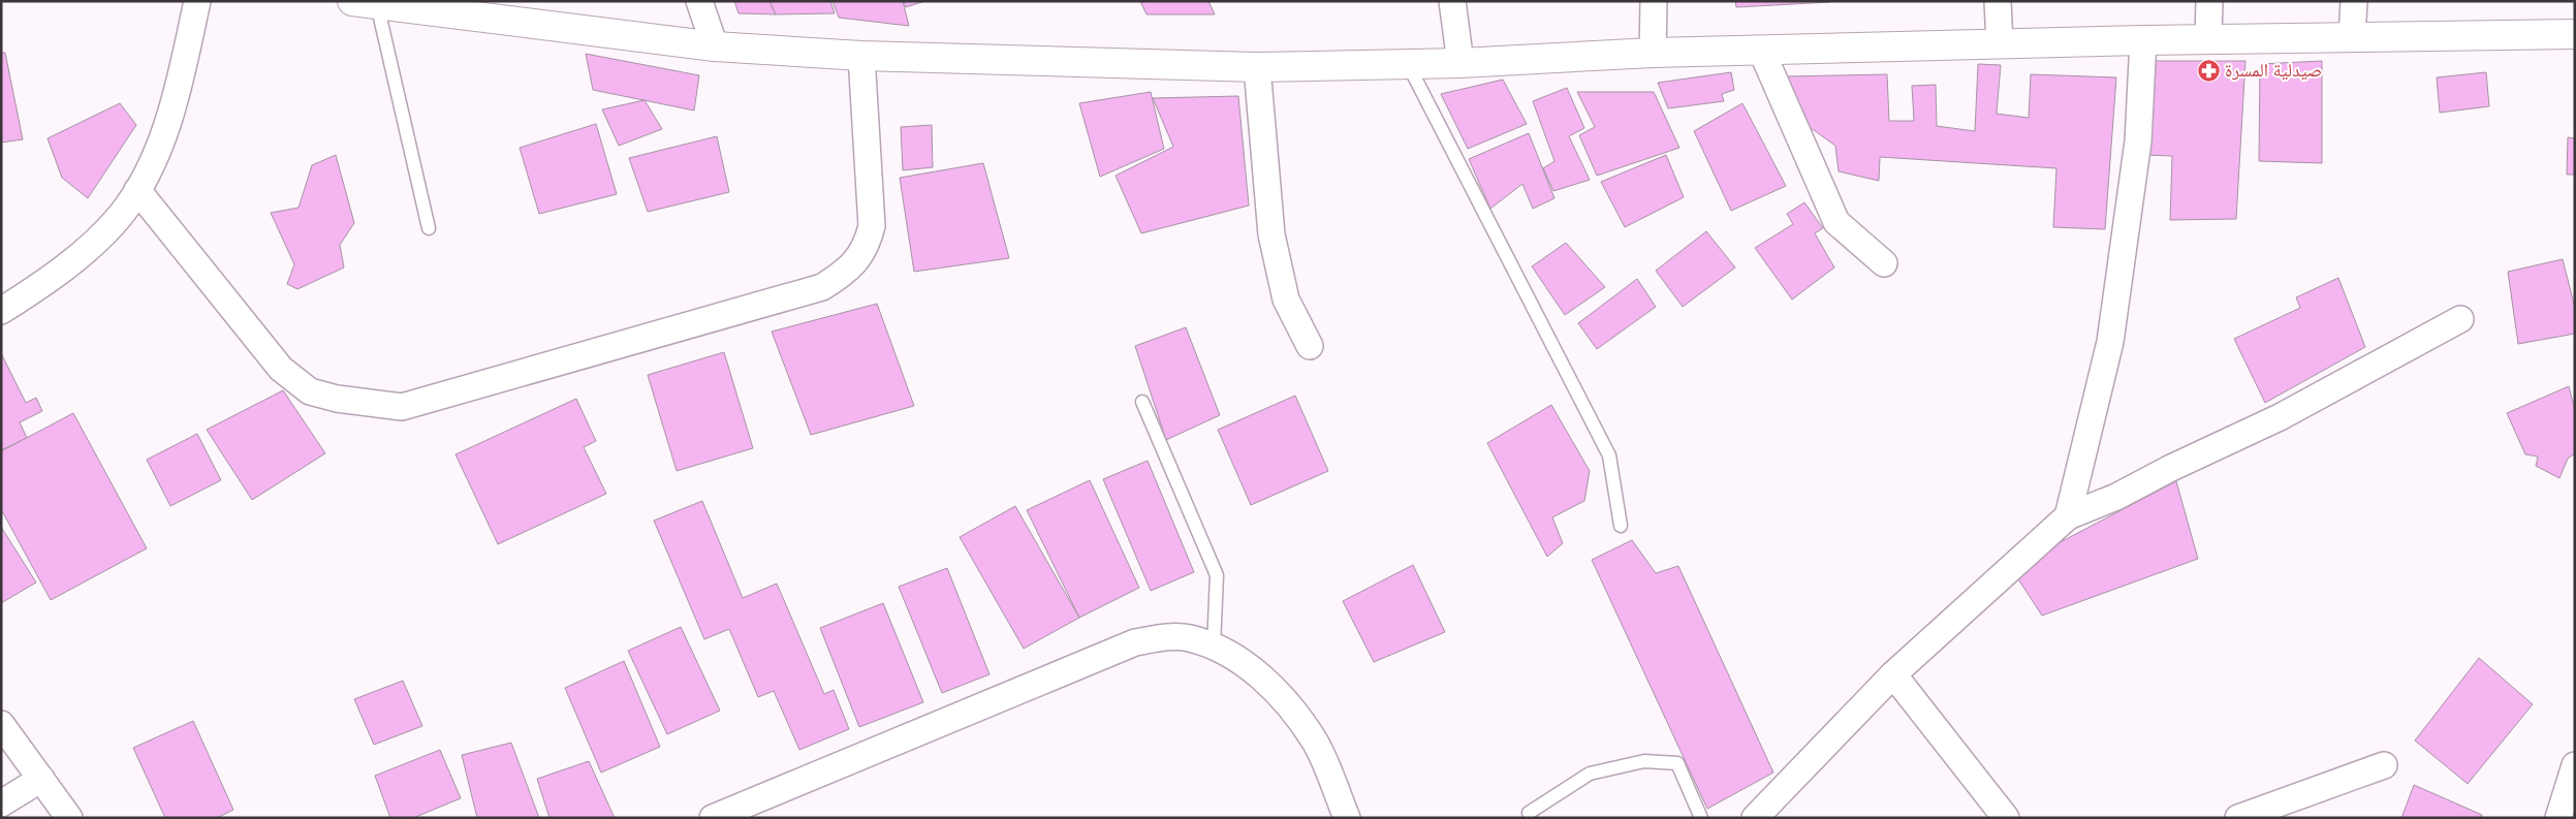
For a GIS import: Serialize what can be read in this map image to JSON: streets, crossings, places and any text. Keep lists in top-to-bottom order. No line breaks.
{"places":{"pharmacy":["صيدلية المسرة"]}}
